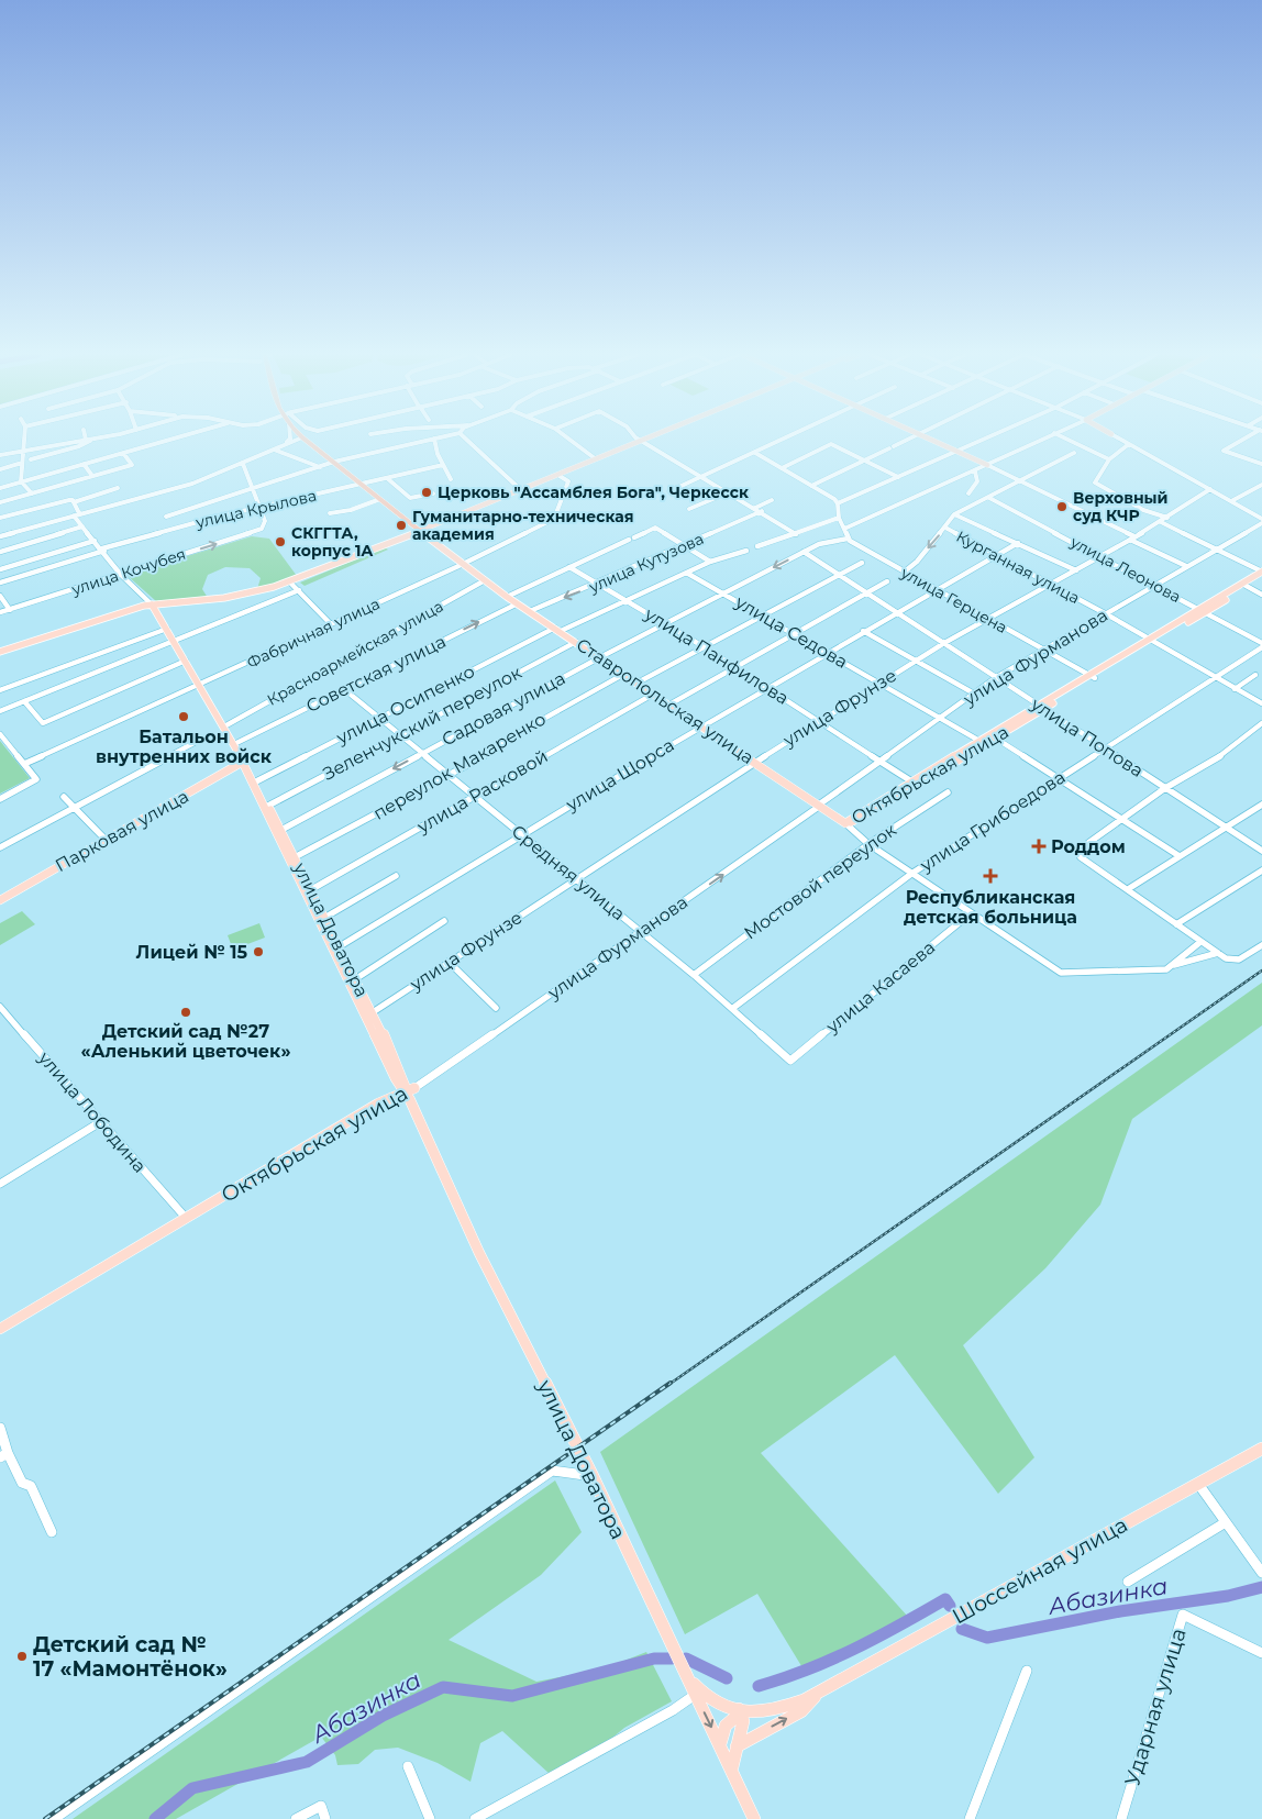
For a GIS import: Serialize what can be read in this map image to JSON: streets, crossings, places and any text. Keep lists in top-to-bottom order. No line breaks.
{"streets":{"highway":["Ставропольская улица"],"main road":["Октябрьская улица","Парковая улица","улица Доватора","Шоссейная улица"],"street":["улица Крылова","улица Кутузова","Курганная улица","улица Леонова","улица Кочубея","улица Герцена","улица Седова","Фабричная улица","Красноармейская улица","улица Панфилова","улица Фурманова","Советская улица","улица Осипенко","улица Фрунзе","Садовая улица","Зеленчукский переулок","улица Попова","переулок Макаренко","улица Щорса","улица Расковой","улица Грибоедова","Средняя улица","Мостовой переулок","улица Касаева","улица Лободина","Ударная улица"]},"crossings":[["улица Крылова","улица Кочубея"],["улица Крылова","Ставропольская улица"],["улица Крылова","улица Доватора"],["улица Кутузова","улица Панфилова"],["улица Кутузова","Ставропольская улица"],["Курганная улица","улица Фурманова"],["Курганная улица","улица Фрунзе"],["Курганная улица","улица Щорса"],["Курганная улица","Октябрьская улица"],["Курганная улица","улица Грибоедова"],["улица Леонова","улица Фурманова"],["улица Леонова","улица Фрунзе"],["улица Леонова","Октябрьская улица"],["улица Кочубея","улица Доватора"],["улица Герцена","улица Фурманова"],["улица Герцена","улица Фрунзе"],["улица Герцена","Садовая улица"],["улица Герцена","улица Щорса"],["улица Герцена","Октябрьская улица"],["улица Седова","улица Фурманова"],["улица Седова","улица Осипенко"],["улица Седова","улица Фрунзе"],["улица Седова","Садовая улица"],["улица Седова","улица Щорса"],["улица Седова","Октябрьская улица"],["Фабричная улица","Ставропольская улица"],["Фабричная улица","улица Доватора"],["Красноармейская улица","Ставропольская улица"],["Красноармейская улица","улица Доватора"],["улица Панфилова","улица Фурманова"],["улица Панфилова","улица Осипенко"],["улица Панфилова","улица Фрунзе"],["улица Панфилова","Садовая улица"],["улица Панфилова","улица Щорса"],["улица Панфилова","Октябрьская улица"],["улица Фурманова","Ставропольская улица"],["улица Фурманова","улица Попова"],["улица Фурманова","Октябрьская улица"],["улица Фурманова","Средняя улица"],["улица Фурманова","улица Доватора"],["Советская улица","Ставропольская улица"],["Советская улица","Средняя улица"],["Советская улица","улица Доватора"],["Ставропольская улица","улица Осипенко"],["Ставропольская улица","улица Фрунзе"],["Ставропольская улица","Садовая улица"],["Ставропольская улица","Зеленчукский переулок"],["Ставропольская улица","переулок Макаренко"],["Ставропольская улица","улица Щорса"],["Ставропольская улица","Октябрьская улица"],["Ставропольская улица","улица Расковой"],["Ставропольская улица","улица Грибоедова"],["Ставропольская улица","Мостовой переулок"],["Ставропольская улица","улица Касаева"],["улица Осипенко","Средняя улица"],["улица Осипенко","улица Доватора"],["улица Фрунзе","улица Попова"],["улица Фрунзе","Средняя улица"],["улица Фрунзе","улица Доватора"],["Садовая улица","улица Попова"],["Садовая улица","Средняя улица"],["Садовая улица","улица Доватора"],["Зеленчукский переулок","Средняя улица"],["Зеленчукский переулок","улица Доватора"],["улица Попова","улица Щорса"],["улица Попова","Октябрьская улица"],["улица Попова","улица Грибоедова"],["переулок Макаренко","Средняя улица"],["переулок Макаренко","улица Доватора"],["улица Щорса","Средняя улица"],["улица Щорса","улица Доватора"],["Октябрьская улица","улица Доватора"],["Октябрьская улица","улица Лободина"],["улица Расковой","Средняя улица"],["улица Расковой","улица Доватора"],["улица Грибоедова","Средняя улица"],["Парковая улица","улица Доватора"],["Средняя улица","Мостовой переулок"],["Средняя улица","улица Касаева"]],"one_way":["Советская улица"],"water":["Абазинка"],"places":{"other":["Церковь \"Ассамблея Бога\", Черкесск","Верховный суд КЧР","Гуманитарно-техническая академия","СКГГТА, корпус 1А","Батальон внутренних войск","Лицей № 15","Детский сад №27 «Аленький цветочек»","Детский сад № 17 «Мамонтёнок»"],"health":["Роддом","Республиканская детская больница"]}}
